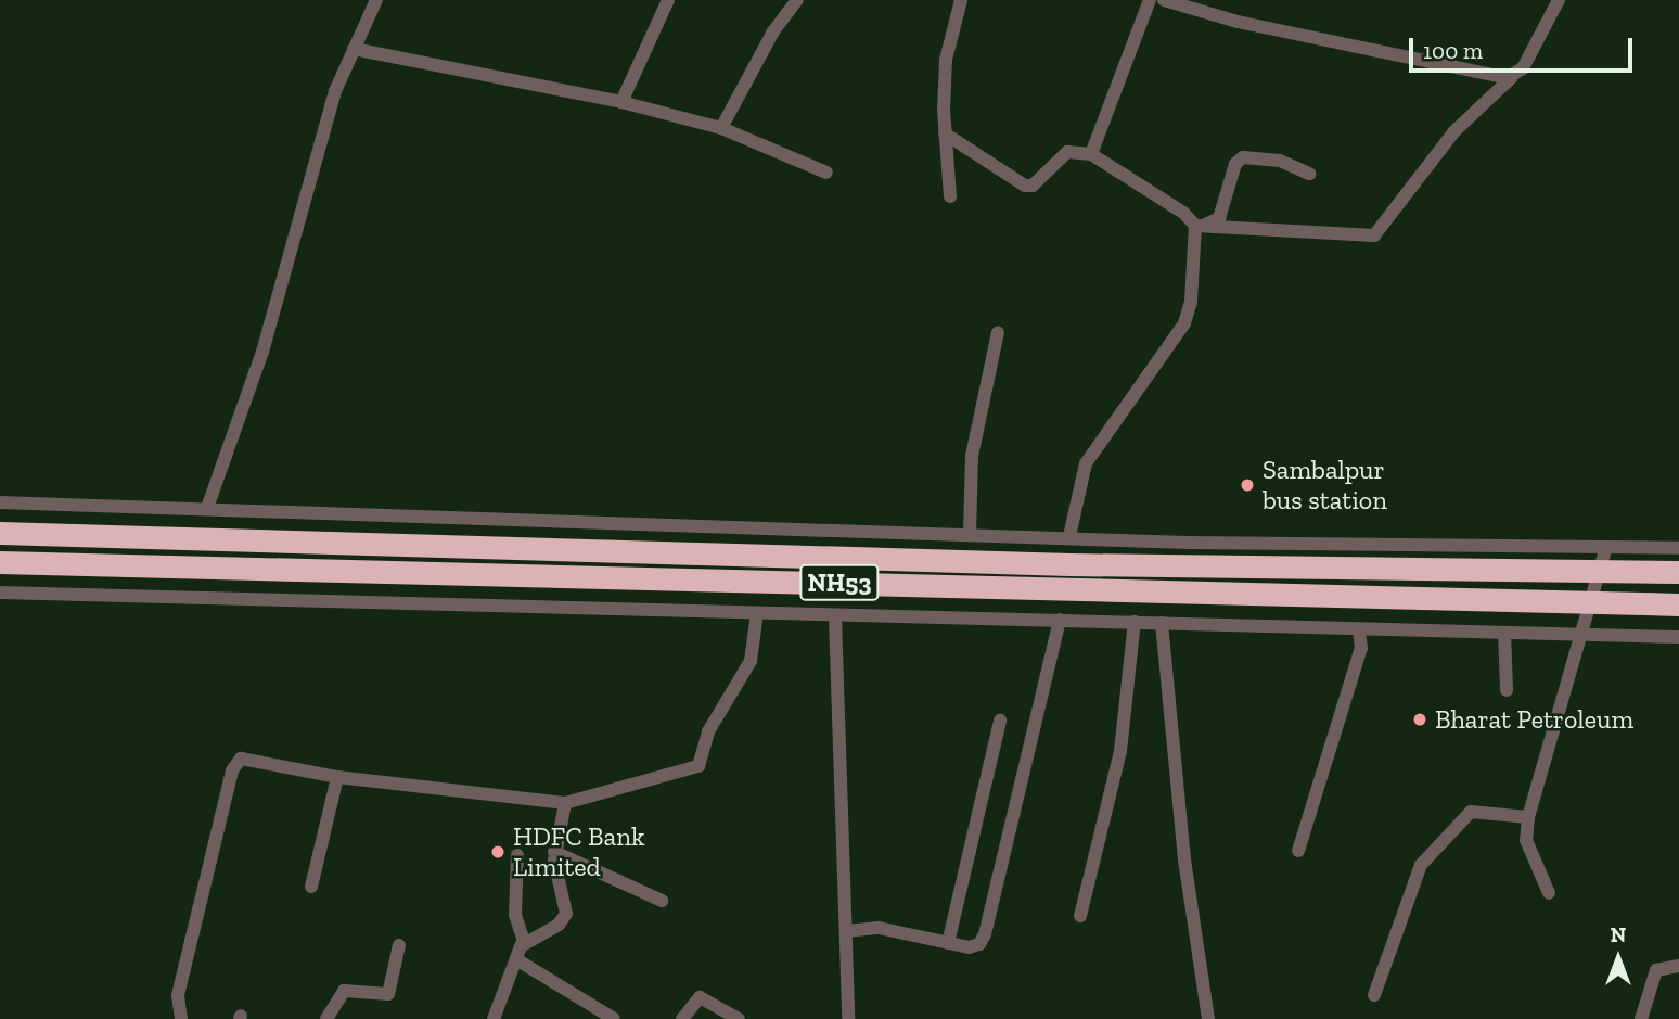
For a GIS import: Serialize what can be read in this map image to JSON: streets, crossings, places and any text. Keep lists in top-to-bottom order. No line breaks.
{"streets":{"highway":["NH53"]},"places":["Sambalpur bus station","Bharat Petroleum","HDFC Bank Limited"],"scale_bar":"100 m","north":"top"}
